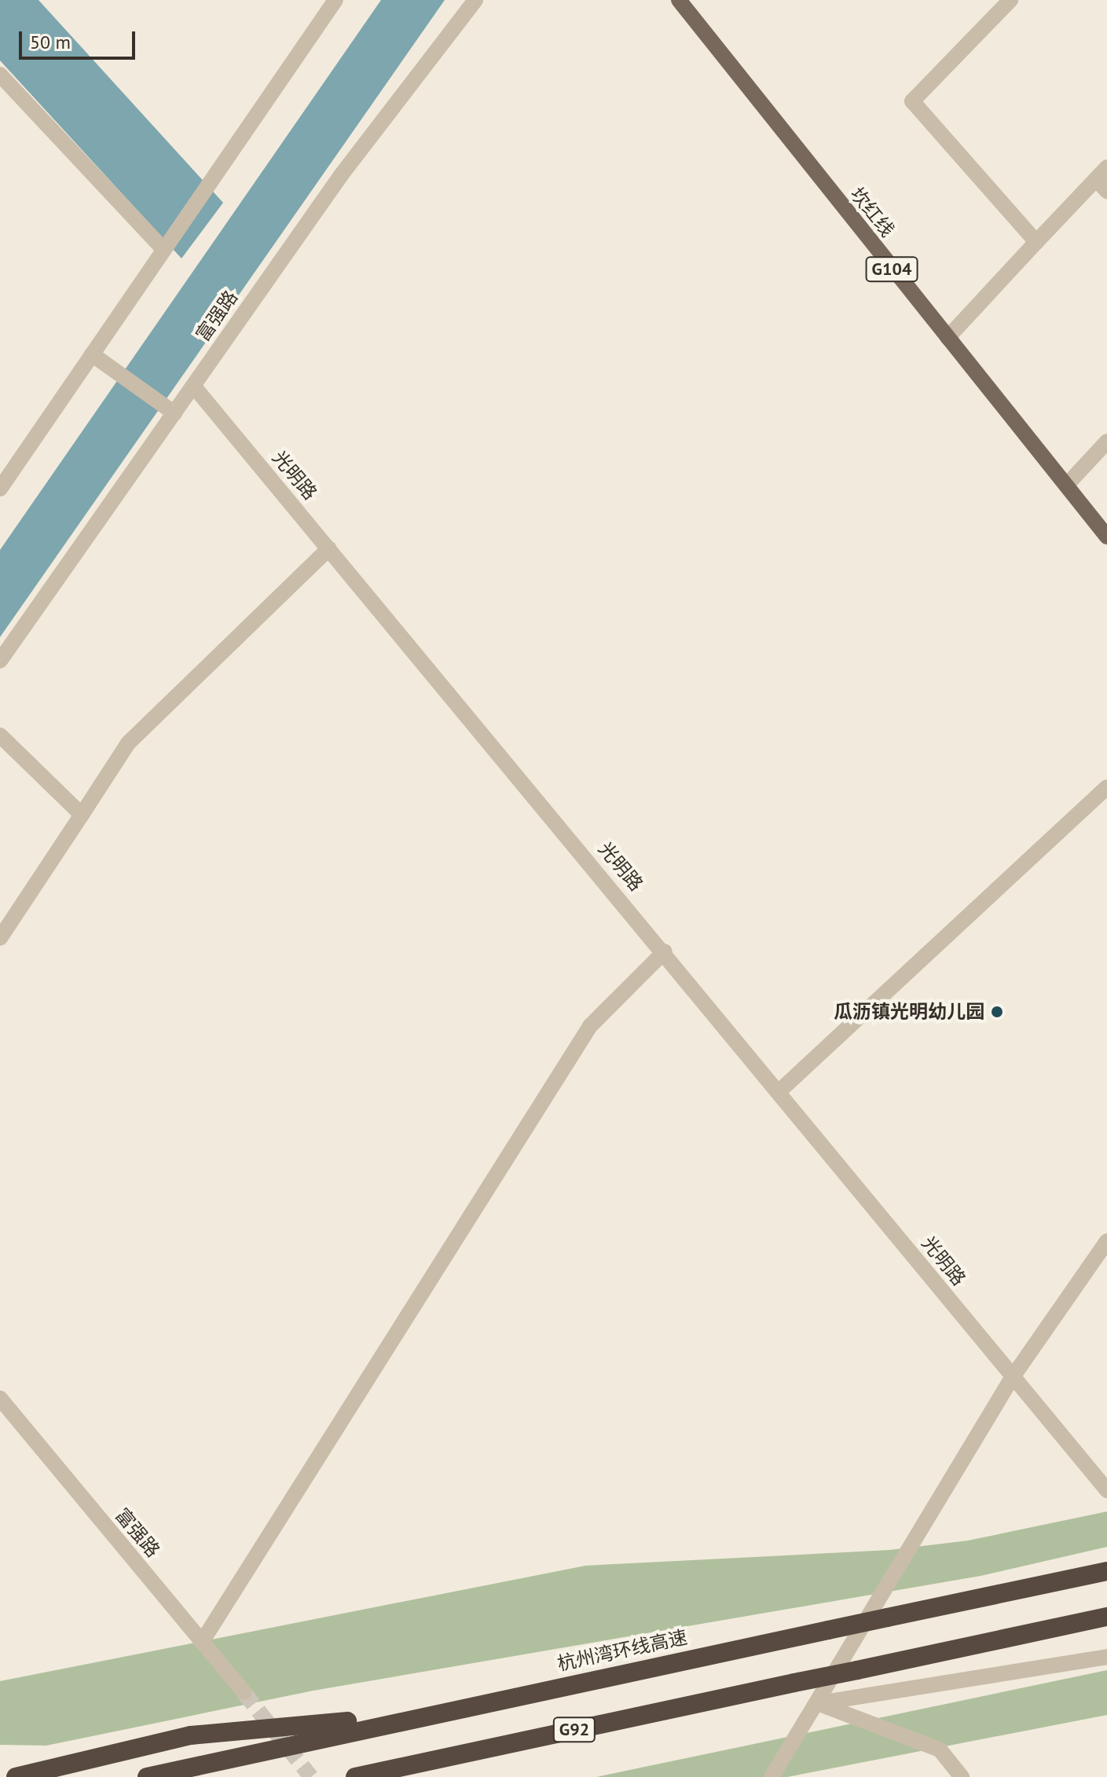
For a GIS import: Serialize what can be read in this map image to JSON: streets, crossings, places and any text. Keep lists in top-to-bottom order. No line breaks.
{"streets":{"highway":["杭州湾环线高速","G92"],"main road":["坎红线","G104"],"street":["富强路","光明路"]},"crossings":[["富强路","光明路"]],"places":["瓜沥镇光明幼儿园"],"scale_bar":"50 m"}
